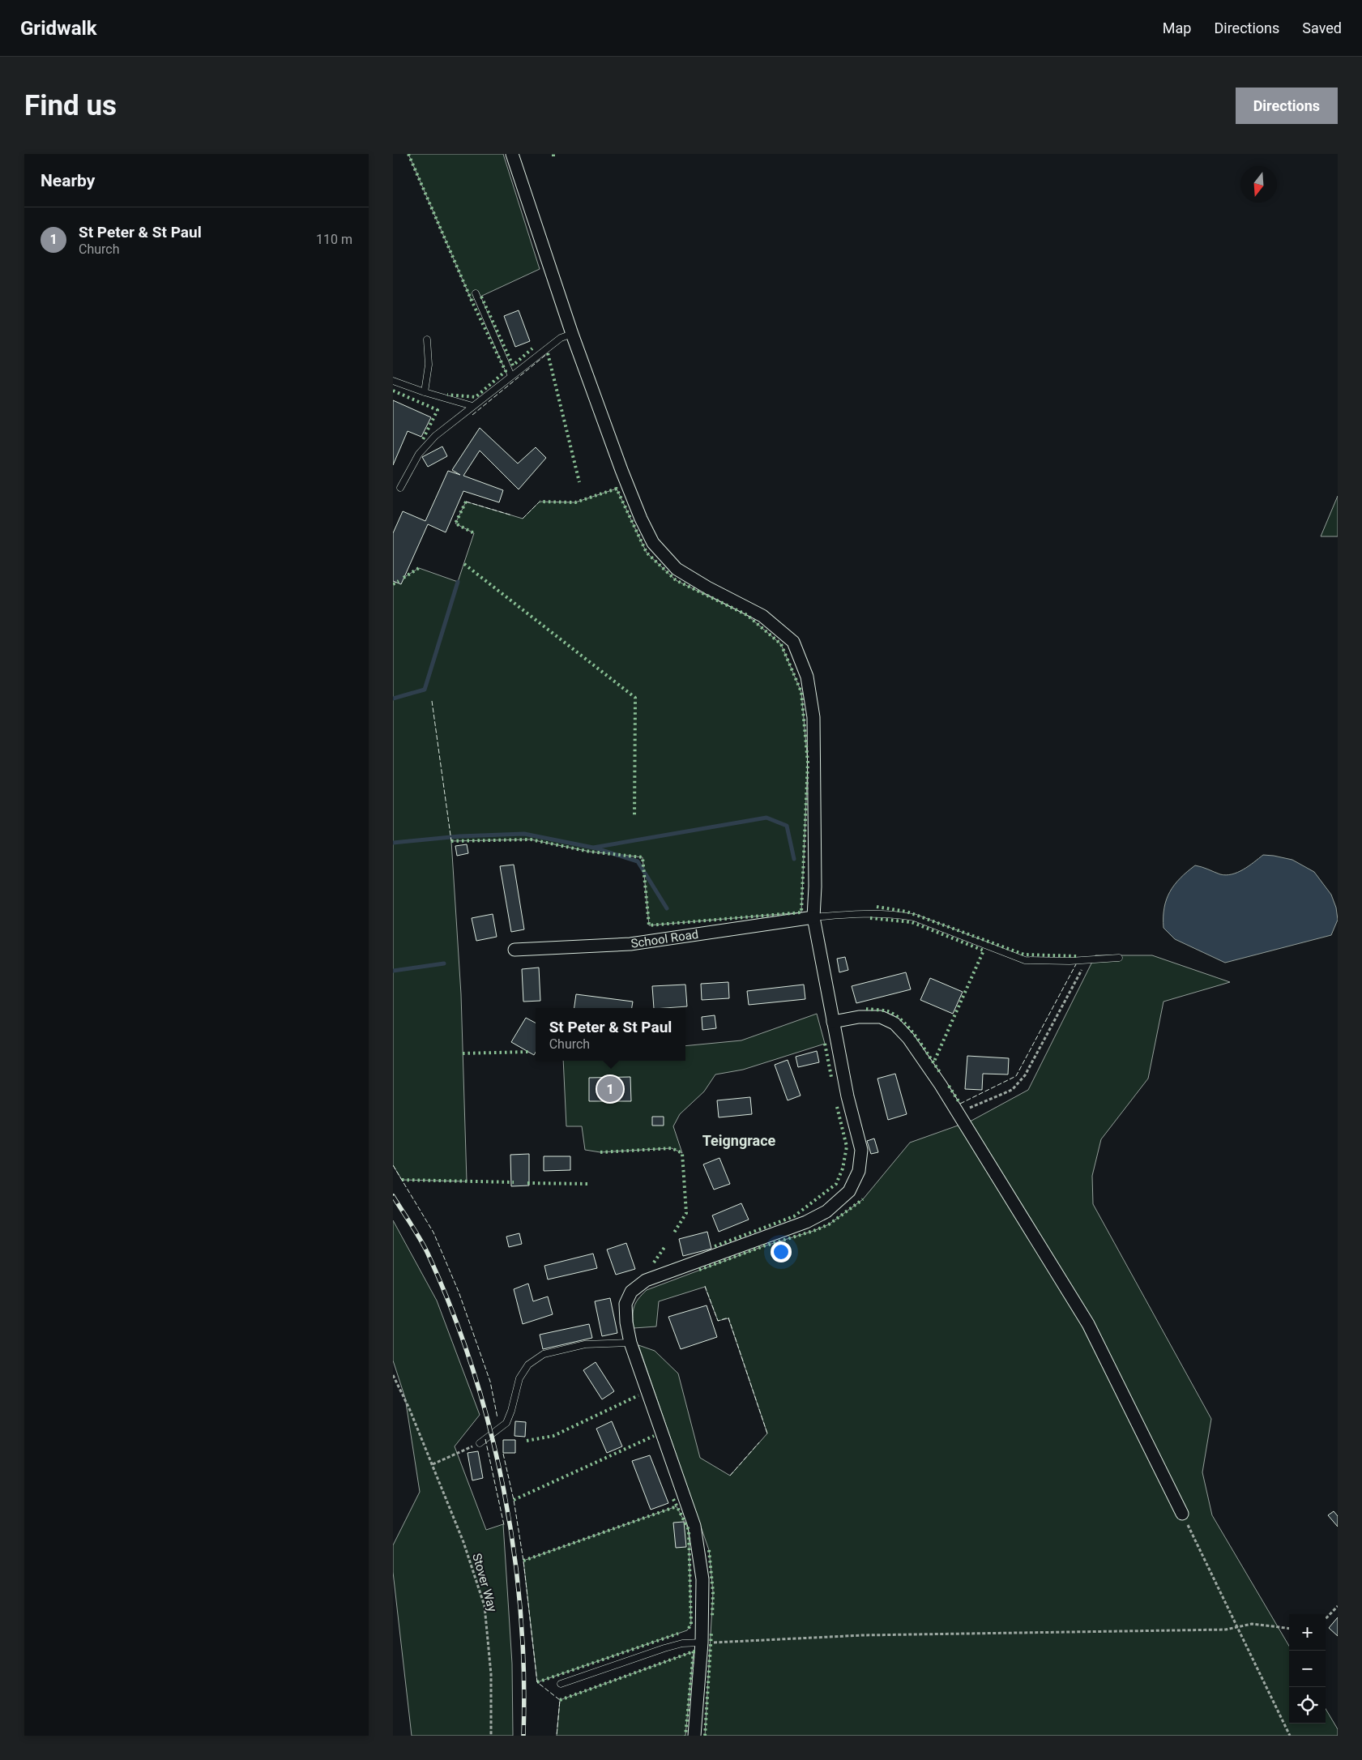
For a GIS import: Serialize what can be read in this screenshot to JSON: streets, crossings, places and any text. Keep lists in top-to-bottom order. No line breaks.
{"streets":{"street":["School Road"],"path":["Stover Way"]},"districts":["Teigngrace"],"north":"bottom","page":{"header":"Gridwalk","nav":["Map","Directions","Saved"],"buttons":"Directions","title":"Find us","heading":"Nearby","list":[{"mark":"1","name":"St Peter & St Paul","note":"Church","value":"110 m"}],"popup":["St Peter & St Paul","Church"],"pins":"1","map_buttons":["+","−"]}}
